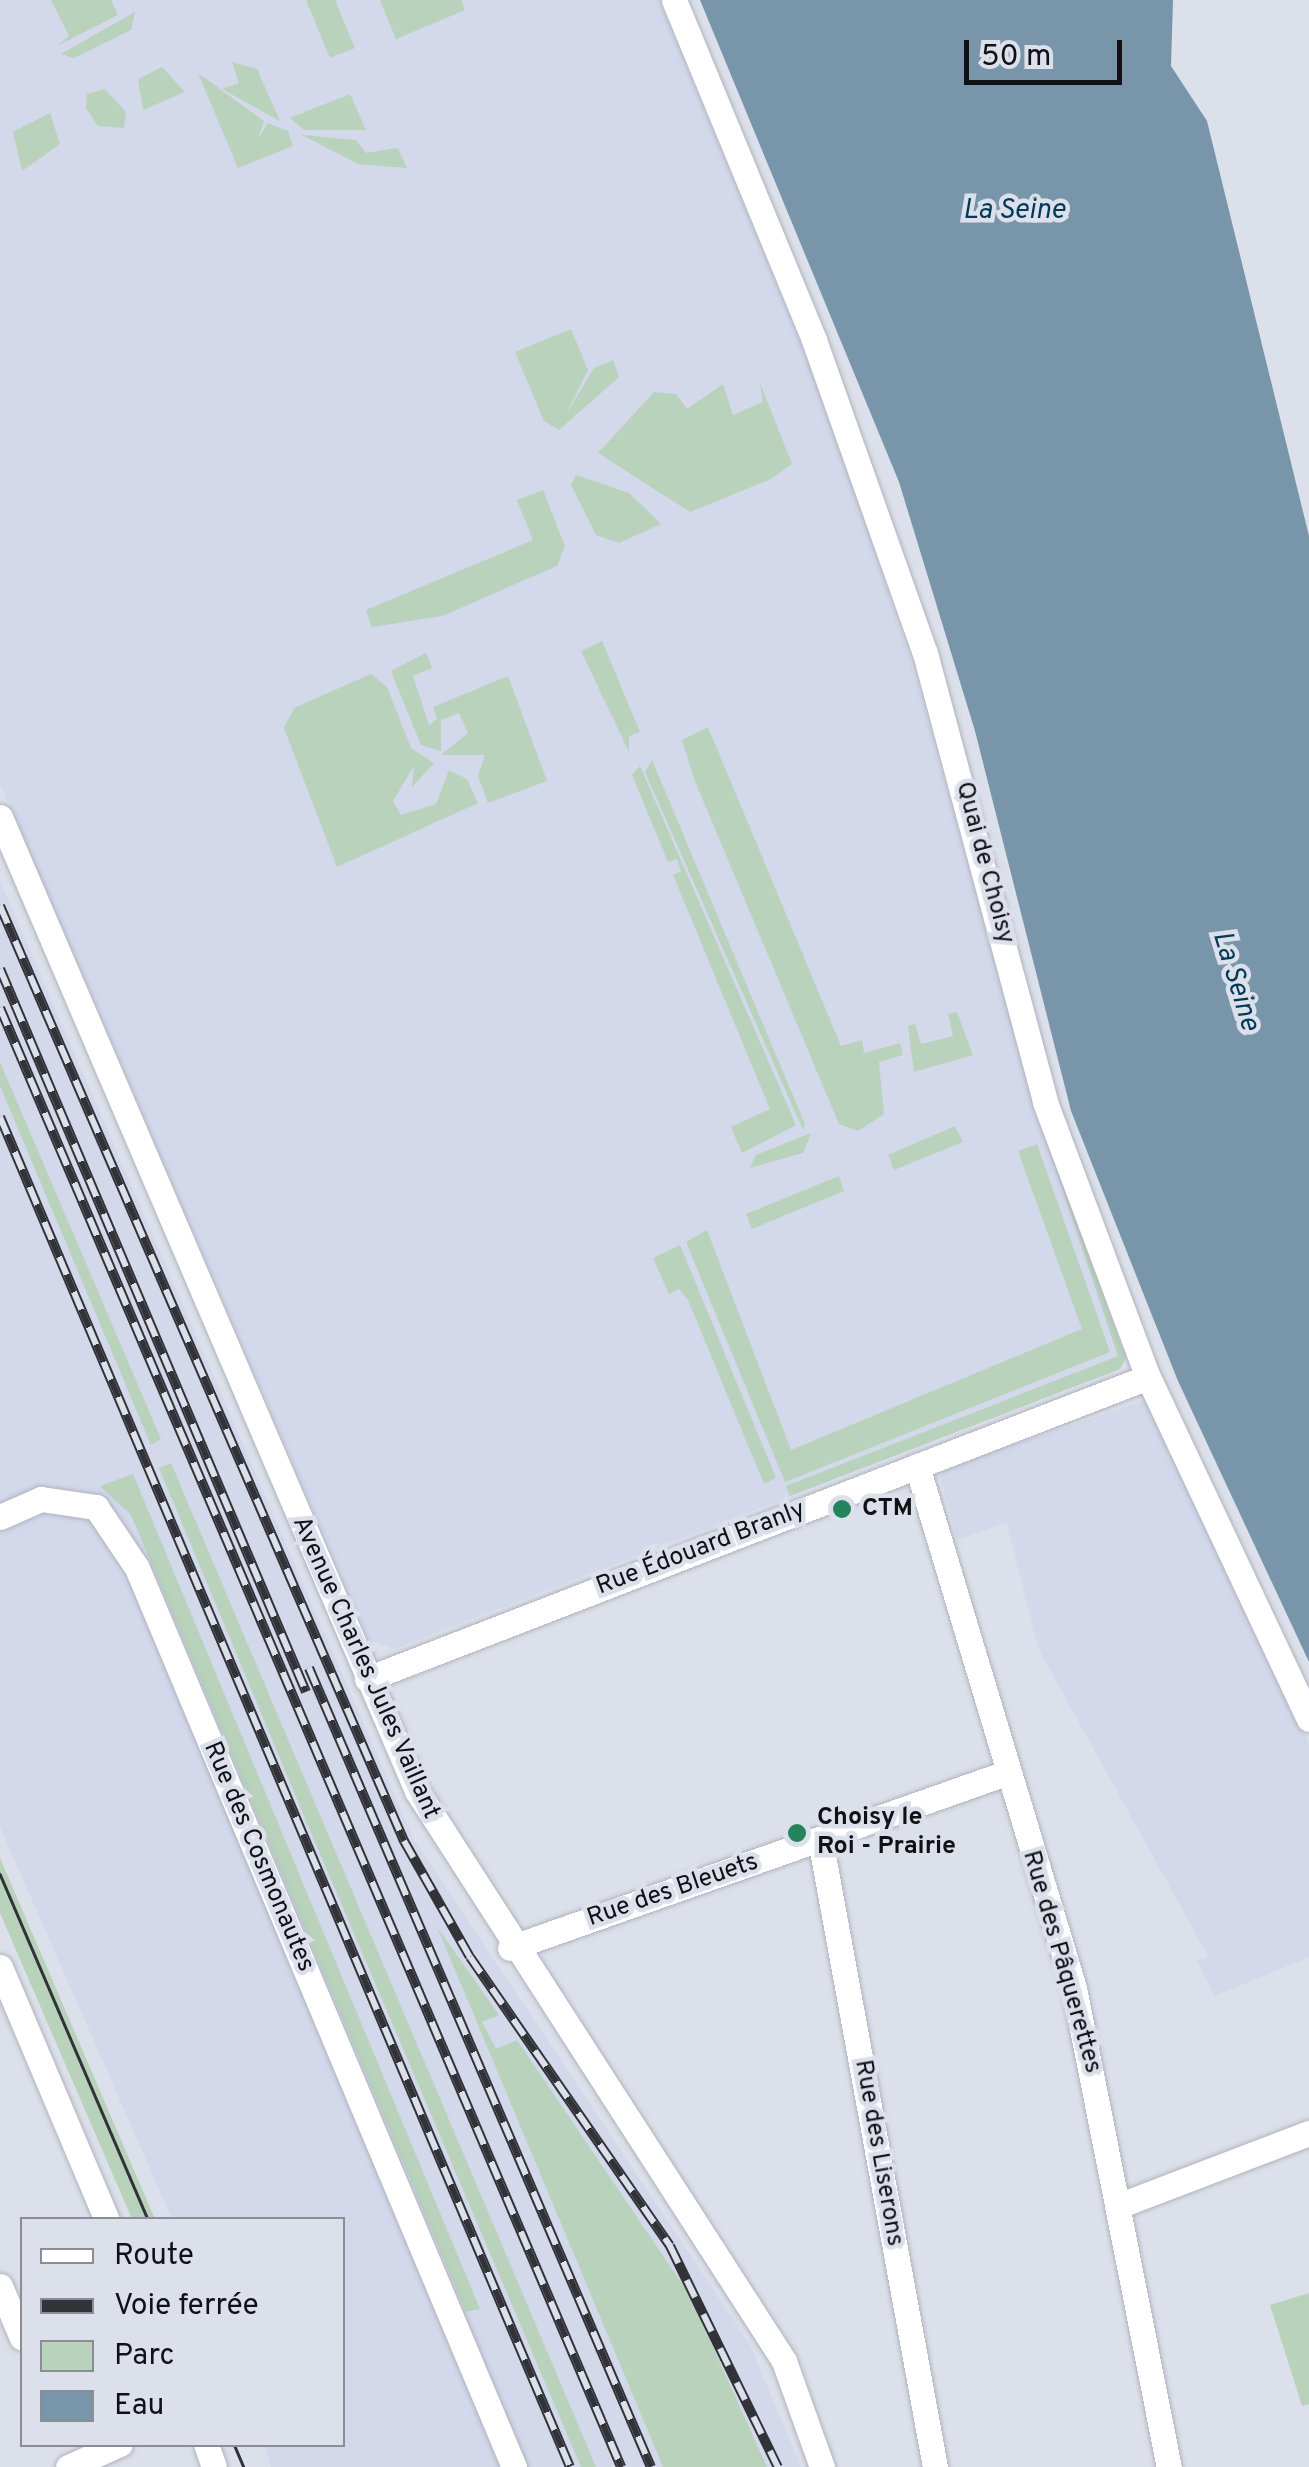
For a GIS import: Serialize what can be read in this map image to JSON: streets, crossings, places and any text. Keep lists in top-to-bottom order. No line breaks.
{"streets":{"street":["Quai de Choisy","Rue Édouard Branly","Avenue Charles Jules Vaillant","Rue des Cosmonautes","Rue des Bleuets","Rue des Pâquerettes","Rue des Liserons"]},"crossings":[["Quai de Choisy","Rue Édouard Branly"],["Rue Édouard Branly","Avenue Charles Jules Vaillant"],["Rue Édouard Branly","Rue des Pâquerettes"],["Avenue Charles Jules Vaillant","Rue des Bleuets"],["Rue des Bleuets","Rue des Pâquerettes"],["Rue des Bleuets","Rue des Liserons"]],"water":["La Seine"],"places":["CTM","Choisy le Roi - Prairie"],"legend":["Route","Voie ferrée","Parc","Eau"],"scale_bar":"50 m"}
